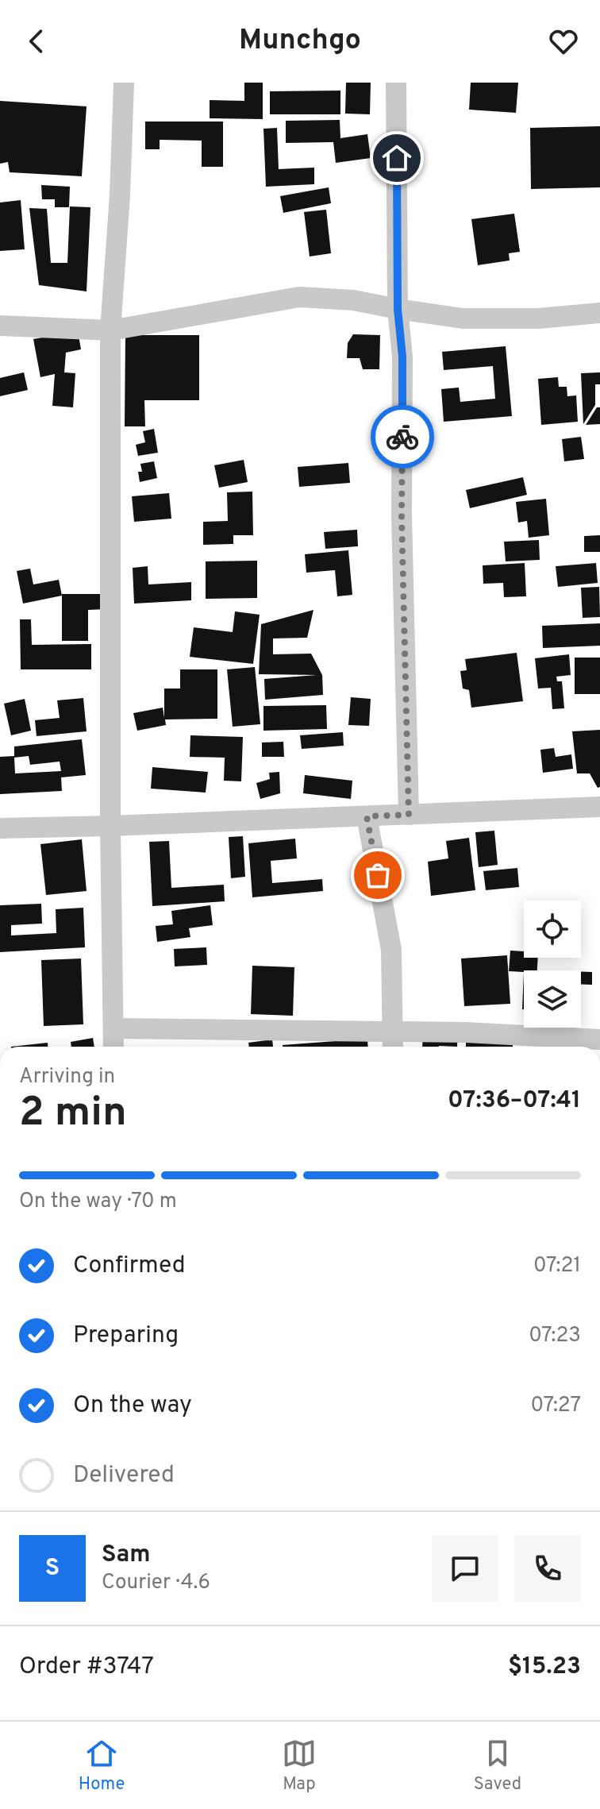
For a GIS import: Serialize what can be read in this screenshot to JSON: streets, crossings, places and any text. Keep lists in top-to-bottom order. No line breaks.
{"page":{"header":"Munchgo","heading":["2 min","Arriving in","07:36–07:41"],"panel":["Sam","Courier · 4.6","Order #3747","$15.23"],"bar":"On the way · 70 m","list":[["Confirmed","07:21"],["Preparing","07:23"],["On the way","07:27"],"Delivered"],"round":"S","tabs":["Home","Map","Saved"]}}
